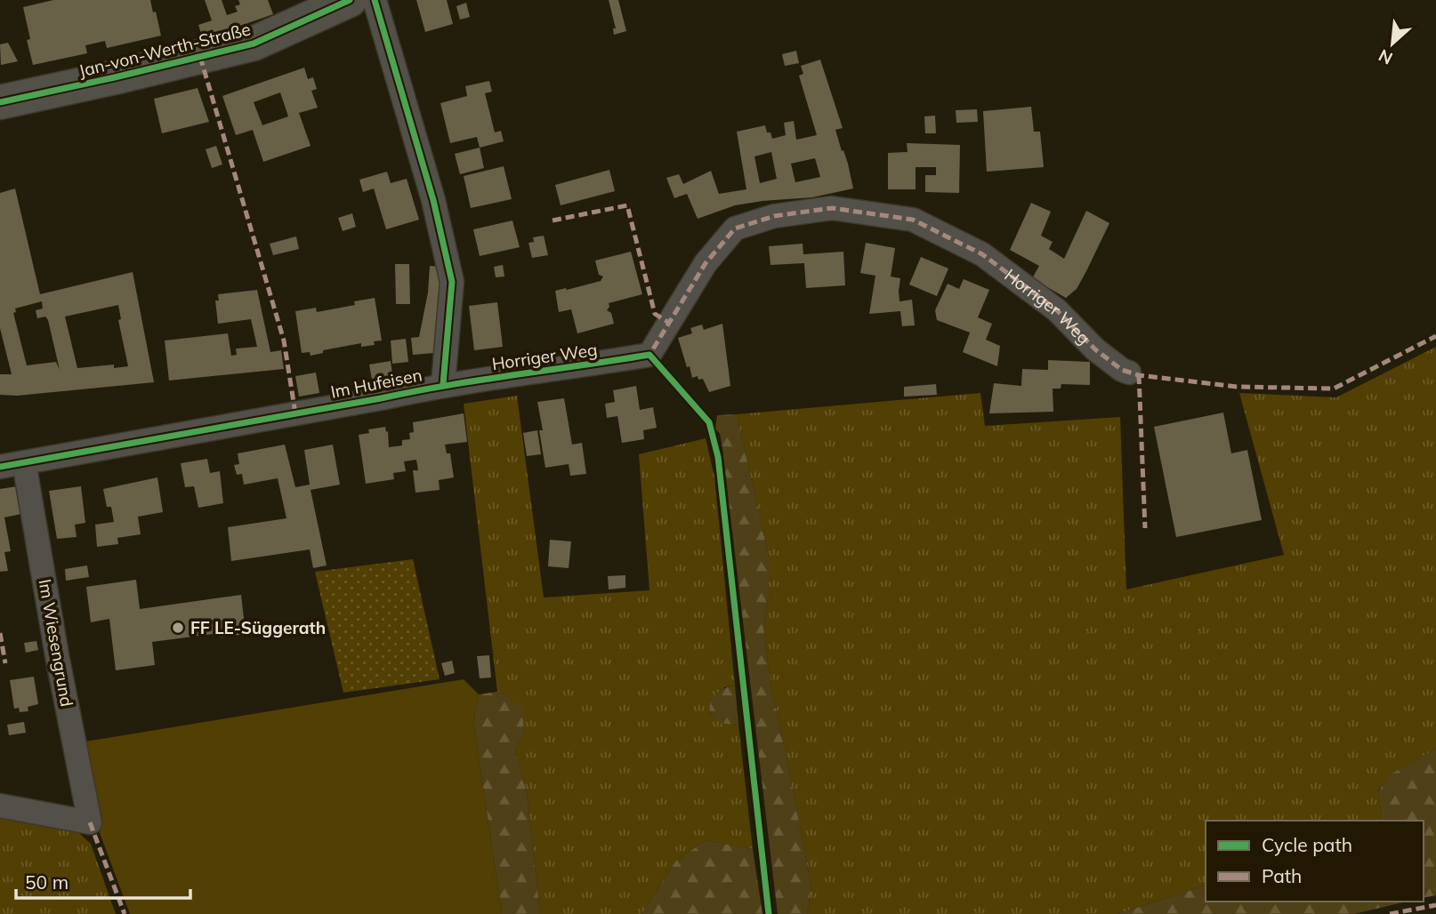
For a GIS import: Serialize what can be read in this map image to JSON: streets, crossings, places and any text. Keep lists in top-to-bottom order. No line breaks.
{"streets":{"main road":["Jan-von-Werth-Straße"],"street":["Horriger Weg","Im Hufeisen","Im Wiesengrund"]},"crossings":[["Horriger Weg","Im Hufeisen"],["Im Hufeisen","Im Wiesengrund"]],"places":["FF LE-Süggerath"],"legend":["Cycle path","Path"],"scale_bar":"50 m","north":"bottom left"}
